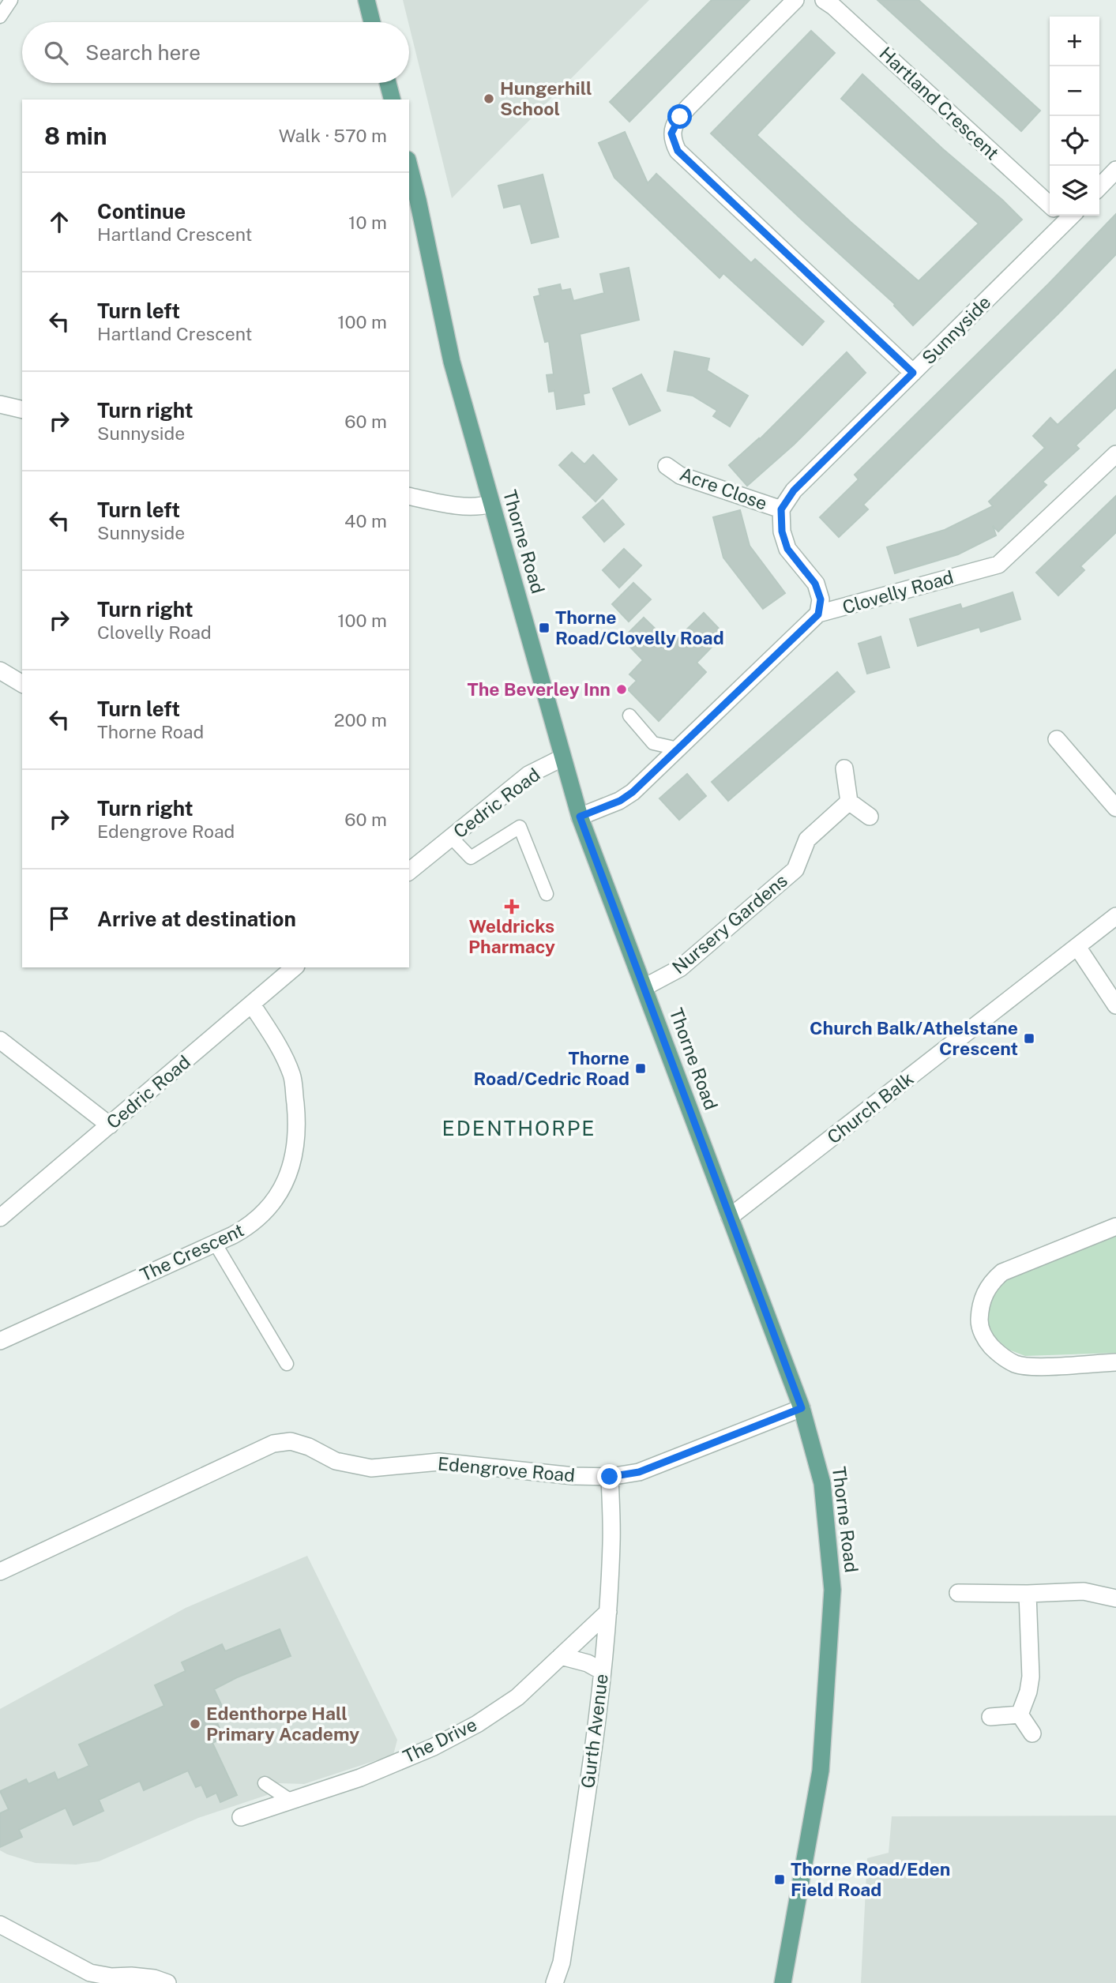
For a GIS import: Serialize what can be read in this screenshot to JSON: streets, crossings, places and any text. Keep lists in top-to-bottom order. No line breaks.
{"streets":{"main road":["Thorne Road"],"street":["Hartland Crescent","Sunnyside","Acre Close","Clovelly Road","Cedric Road","Nursery Gardens","Church Balk","The Crescent","Edengrove Road","Gurth Avenue","The Drive"]},"crossings":[["Sunnyside","Acre Close"],["Thorne Road","Clovelly Road"],["Thorne Road","Cedric Road"],["Thorne Road","Nursery Gardens"],["Thorne Road","Church Balk"],["Thorne Road","Edengrove Road"],["Cedric Road","The Crescent"],["Edengrove Road","Gurth Avenue"],["Gurth Avenue","The Drive"]],"districts":["EDENTHORPE"],"places":{"other":["Hungerhill School","The Beverley Inn","Edenthorpe Hall Primary Academy"],"transit":["Thorne Road/Clovelly Road","Church Balk/Athelstane Crescent","Thorne Road/Cedric Road","Thorne Road/Eden Field Road"],"health":["Weldricks Pharmacy"]},"page":{"map_buttons":["+","−"],"search":"Search here","heading":["8 min","Walk · 570 m"],"list":[["Continue","Hartland Crescent","10 m"],["Turn left","Hartland Crescent","100 m"],["Turn right","Sunnyside","60 m"],["Turn left","Sunnyside","40 m"],["Turn right","Clovelly Road","100 m"],["Turn left","Thorne Road","200 m"],["Turn right","Edengrove Road","60 m"],"Arrive at destination"]}}
